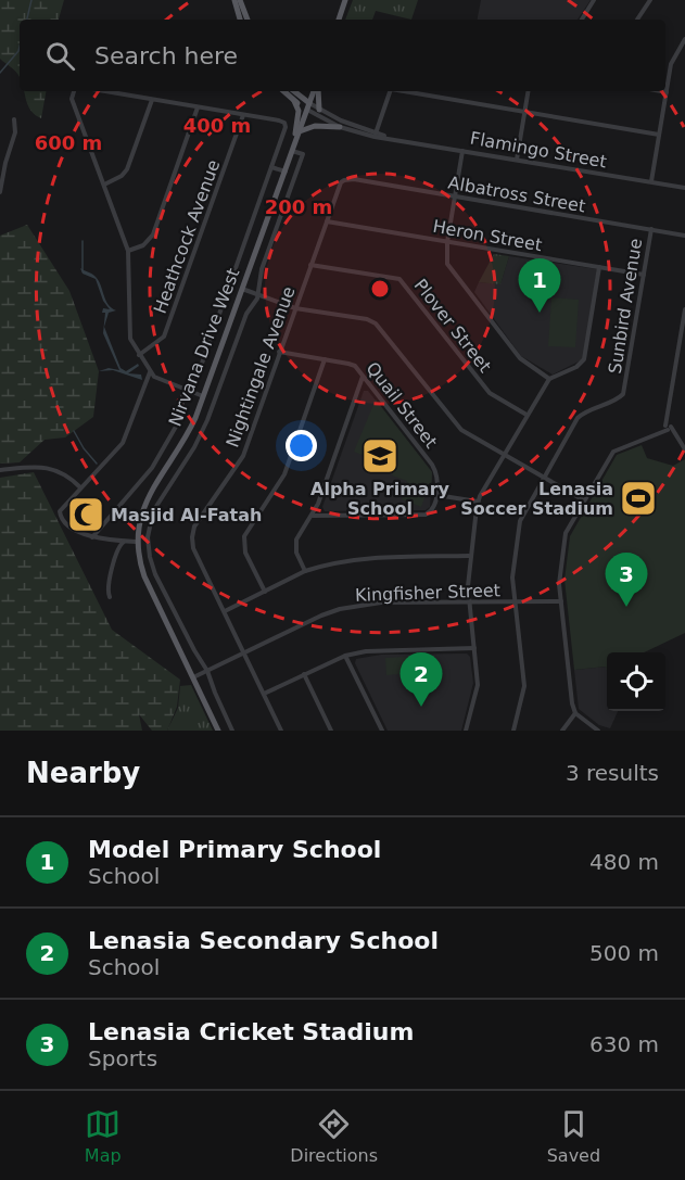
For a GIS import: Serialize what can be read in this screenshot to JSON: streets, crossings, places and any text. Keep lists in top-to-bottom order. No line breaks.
{"streets":{"main road":["Nirvana Drive West"],"street":["Flamingo Street","Albatross Street","Heron Street","Heathcock Avenue","Sunbird Avenue","Plover Street","Nightingale Avenue","Quail Street","Kingfisher Street"]},"crossings":[["Flamingo Street","Nirvana Drive West"],["Albatross Street","Sunbird Avenue"],["Albatross Street","Nightingale Avenue"],["Heron Street","Sunbird Avenue"],["Heron Street","Nightingale Avenue"],["Sunbird Avenue","Kingfisher Street"],["Plover Street","Nightingale Avenue"],["Nirvana Drive West","Kingfisher Street"],["Nightingale Avenue","Quail Street"],["Nightingale Avenue","Kingfisher Street"]],"places":{"school or university":["Alpha Primary School"],"sports":["Lenasia Soccer Stadium"],"mosque":["Masjid Al-Fatah"]},"page":{"search":"Search here","pins":["1","3","2"],"heading":["Nearby","3 results"],"list":[{"mark":"1","name":"Model Primary School","note":"School","value":"480 m"},{"mark":"2","name":"Lenasia Secondary School","note":"School","value":"500 m"},{"mark":"3","name":"Lenasia Cricket Stadium","note":"Sports","value":"630 m"}],"nav":["Map","Directions","Saved"]},"rings":["400 m","600 m","200 m"]}
